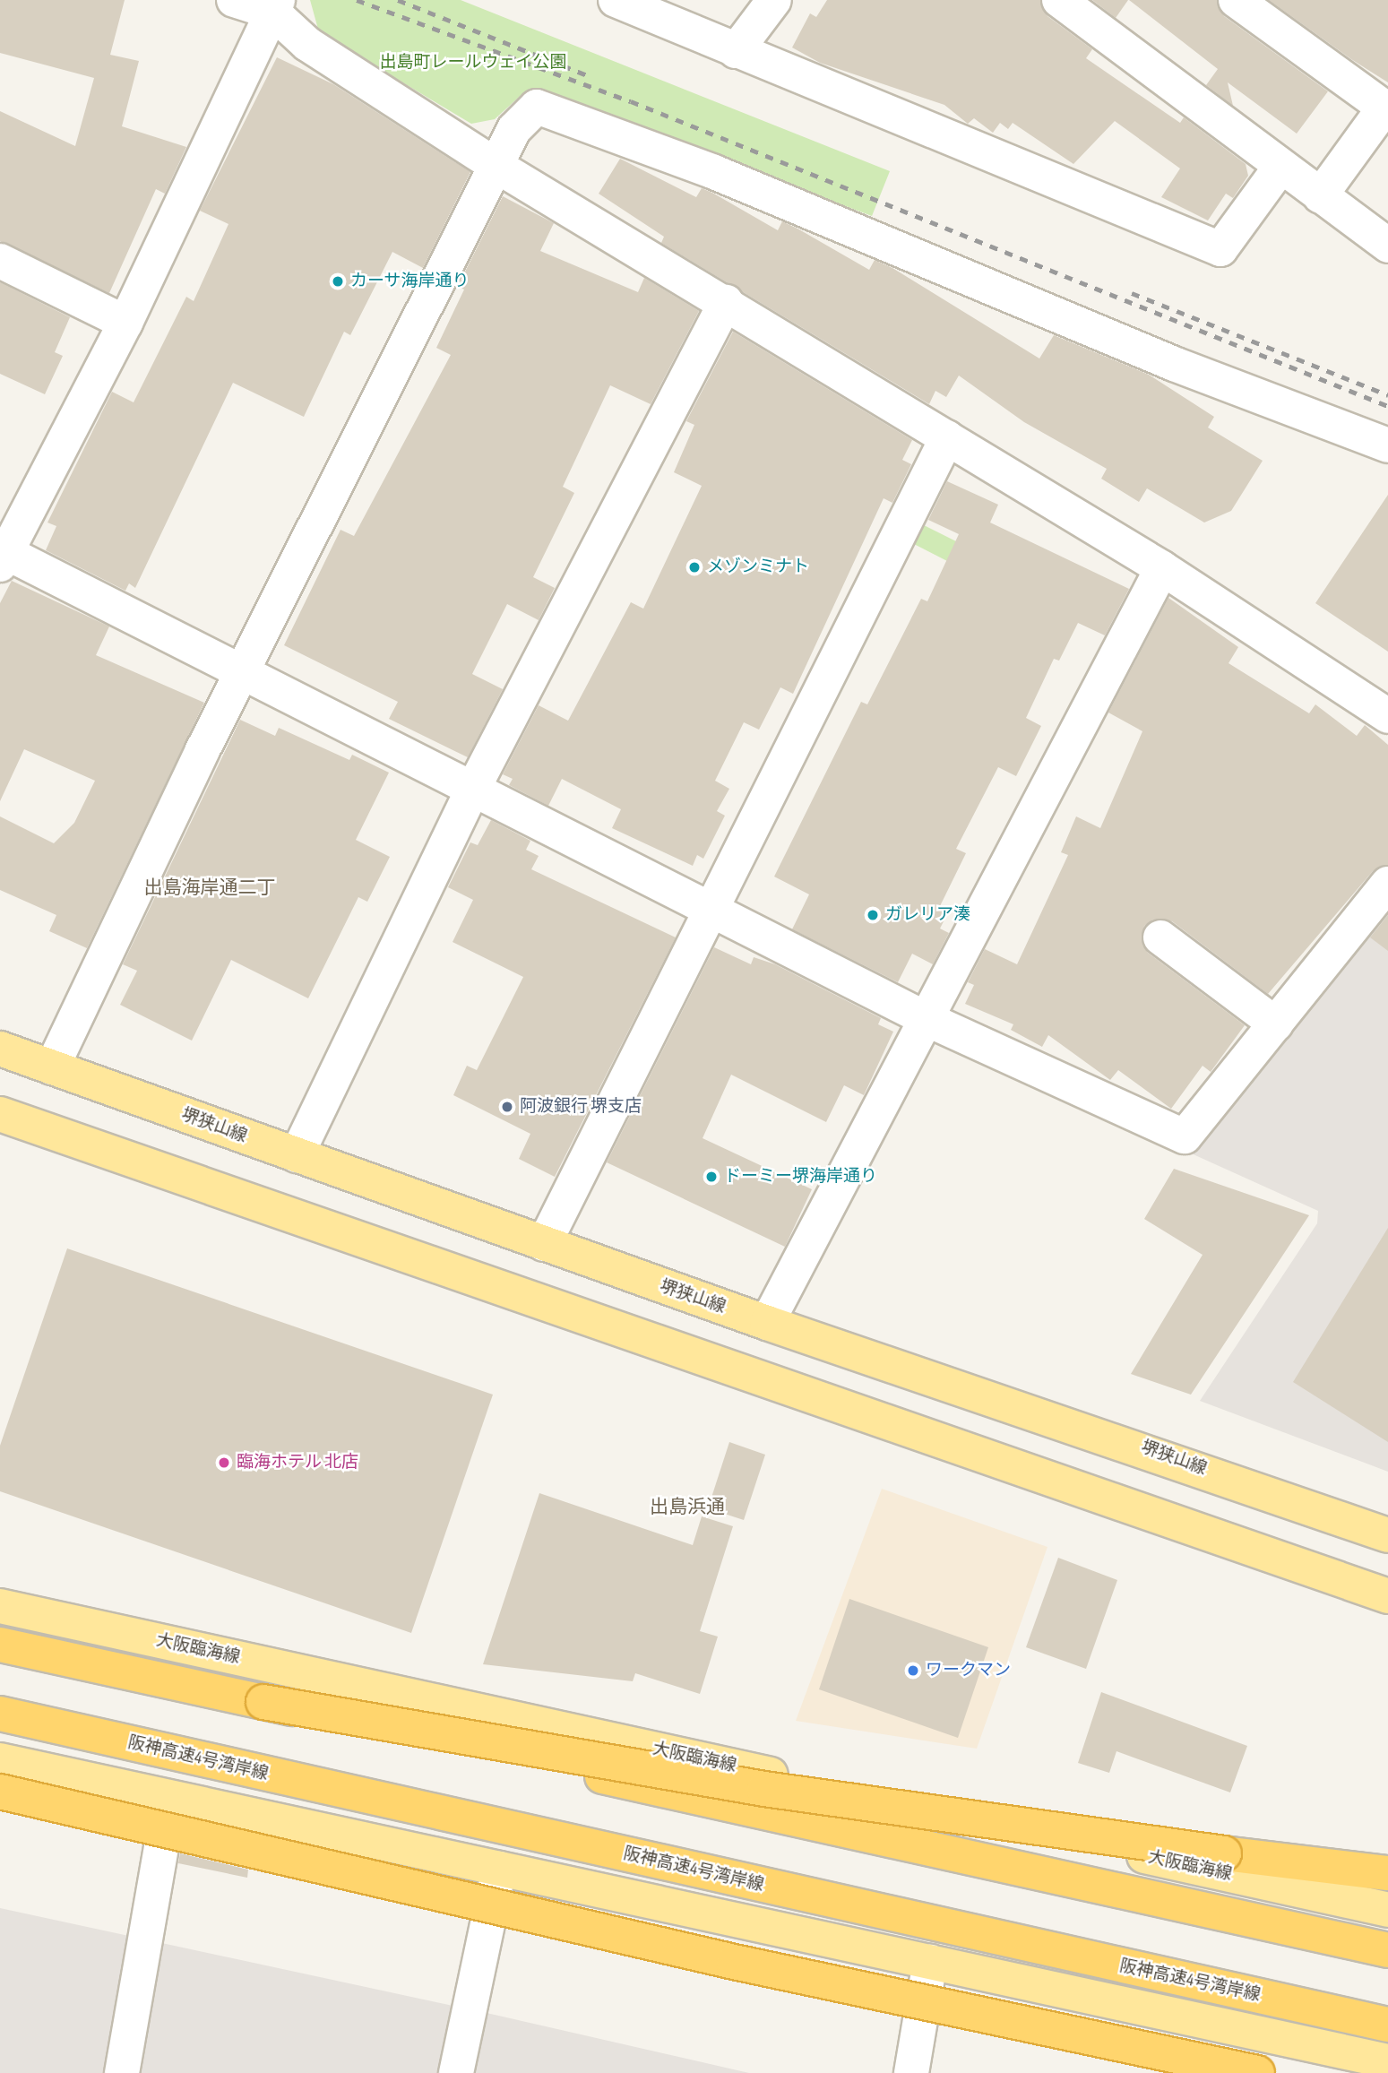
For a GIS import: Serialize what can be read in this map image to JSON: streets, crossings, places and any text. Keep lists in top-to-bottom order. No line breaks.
{"streets":{"highway":["阪神高速4号湾岸線"],"main road":["堺狭山線","大阪臨海線"]},"districts":["出島海岸通二丁","出島浜通"],"parks":["出島町レールウェイ公園"],"places":["カーサ海岸通り","メゾンミナト","ガレリア湊","阿波銀行 堺支店","ドーミー堺海岸通り","臨海ホテル 北店","ワークマン"]}
